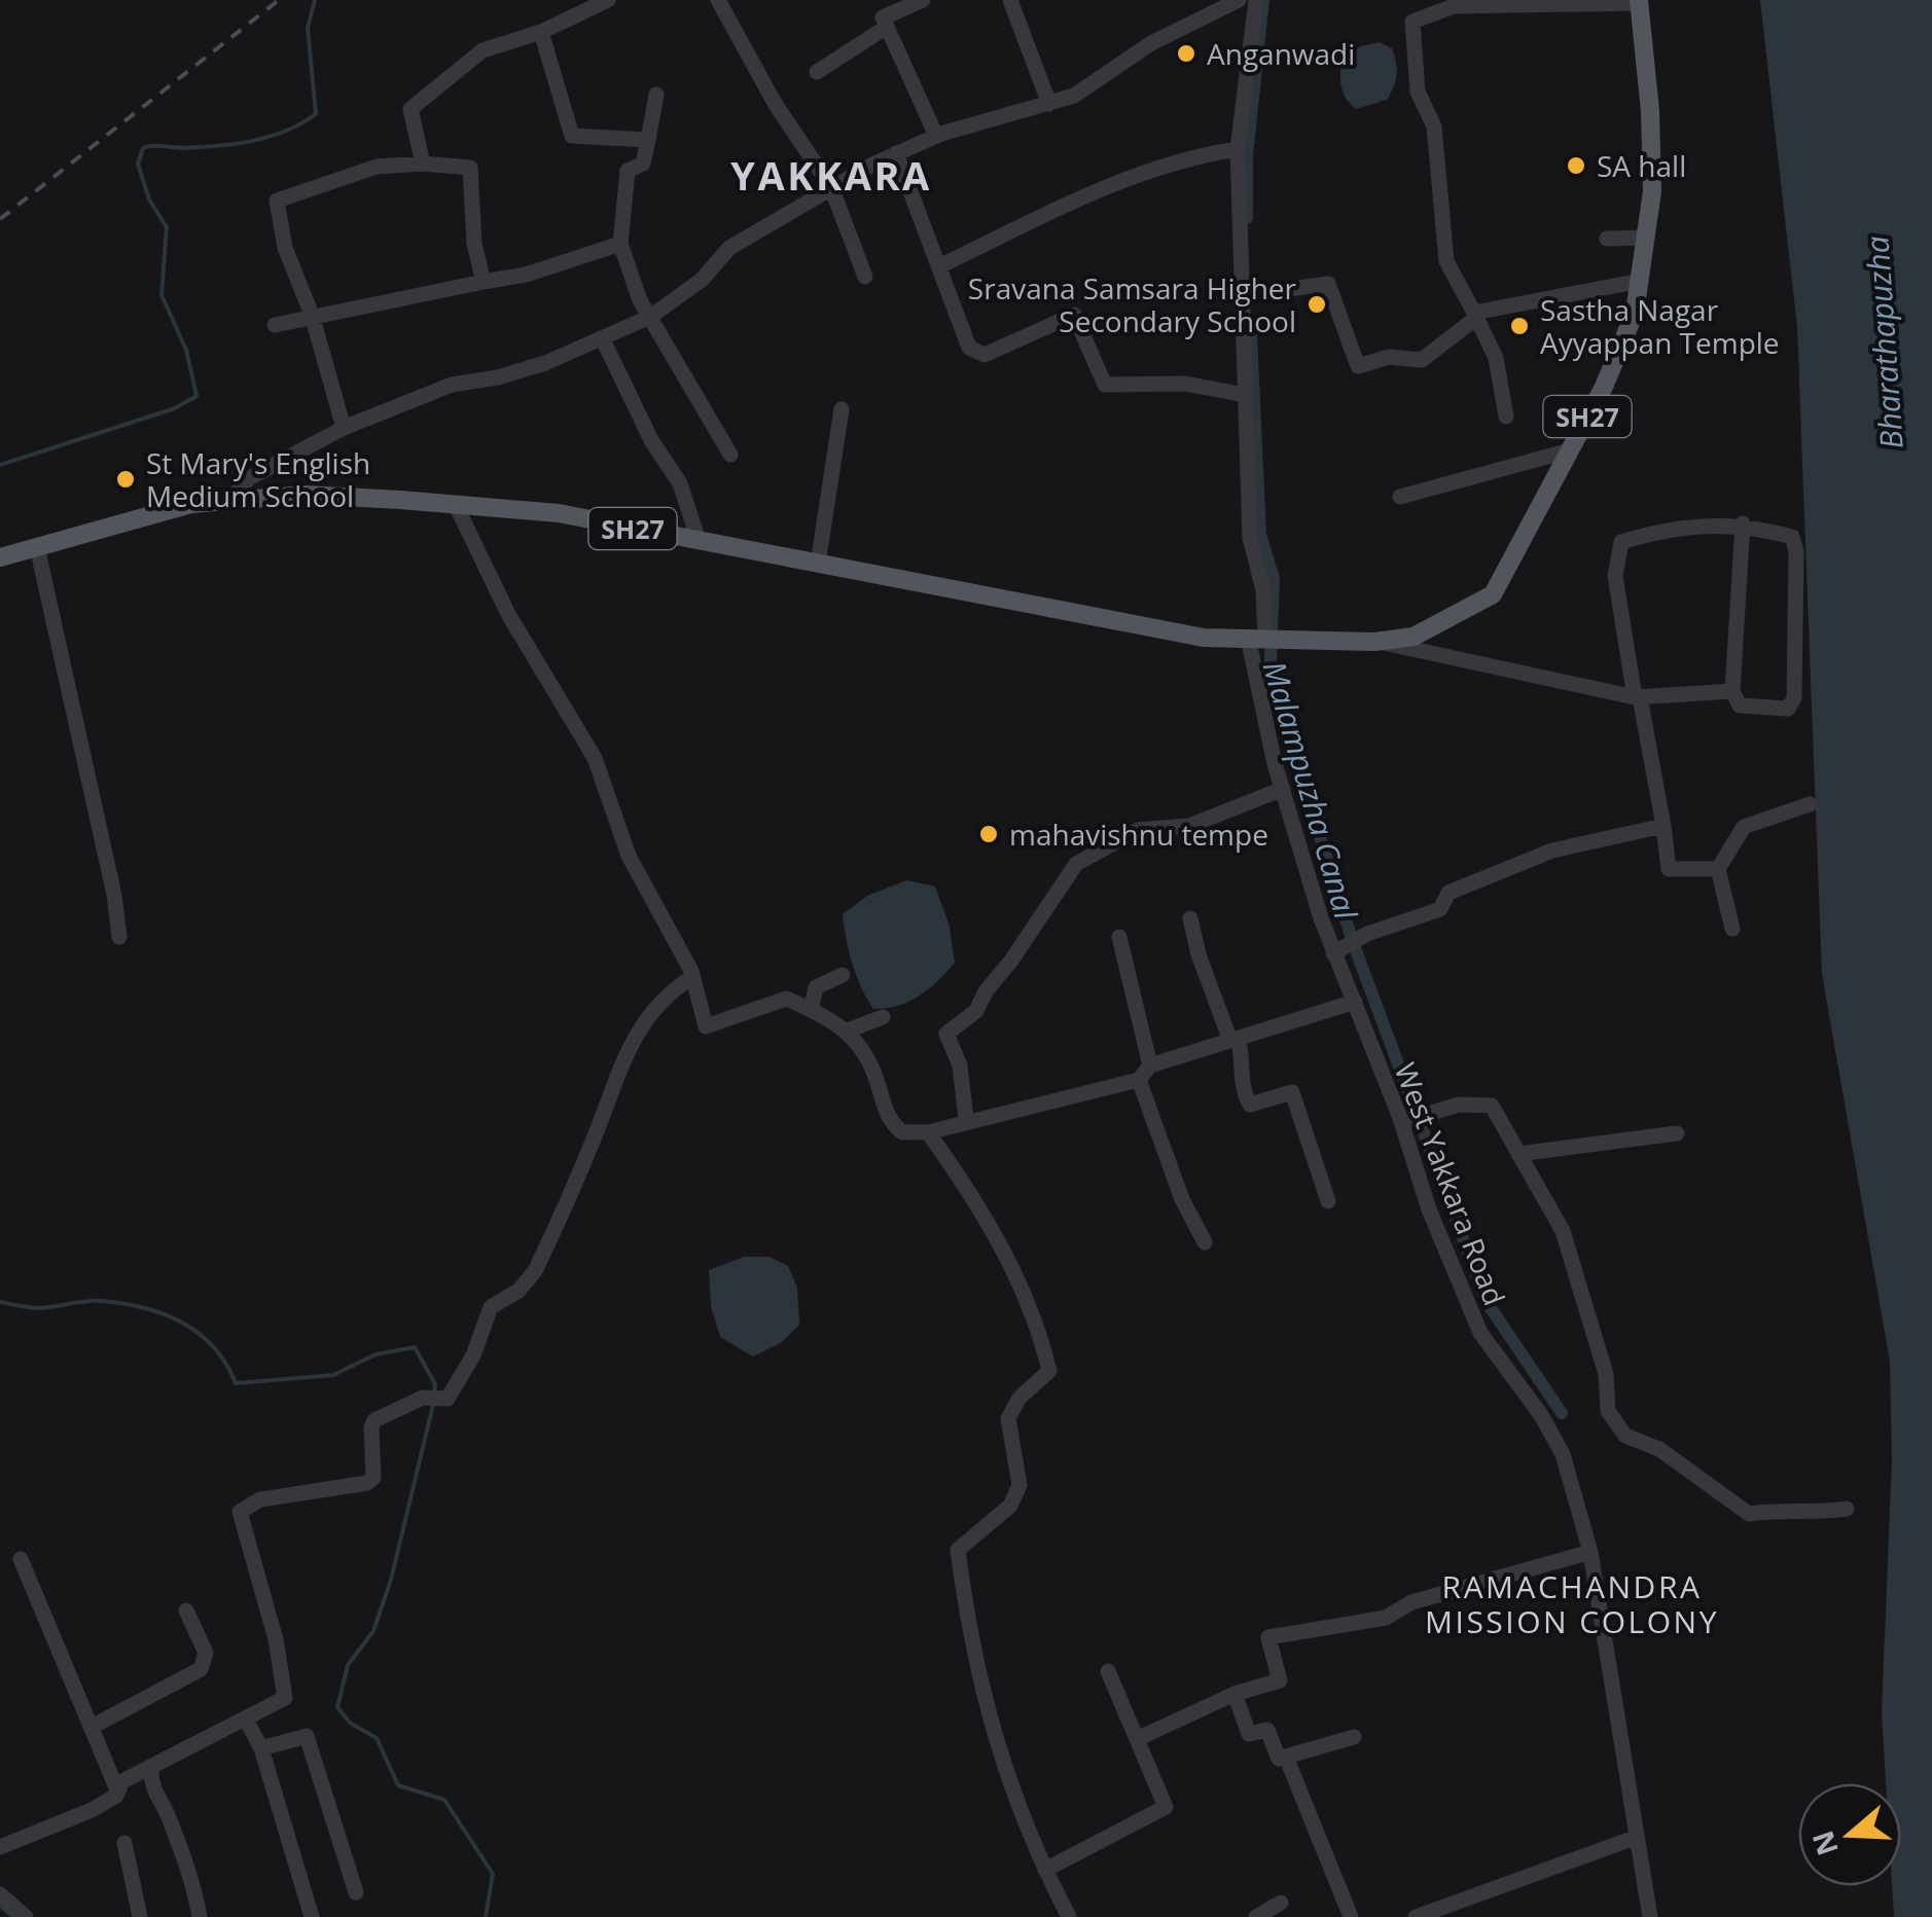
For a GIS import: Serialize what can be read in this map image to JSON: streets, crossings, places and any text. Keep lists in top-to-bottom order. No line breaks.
{"streets":{"main road":["SH27"],"street":["West Yakkara Road"]},"crossings":[["SH27","West Yakkara Road"]],"districts":["YAKKARA","RAMACHANDRA MISSION COLONY"],"water":["Bharathapuzha","Malampuzha Canal"],"places":["Anganwadi","SA hall","Sravana Samsara Higher Secondary School","Sastha Nagar Ayyappan Temple","St Mary's English Medium School","mahavishnu tempe"],"north":"left"}
